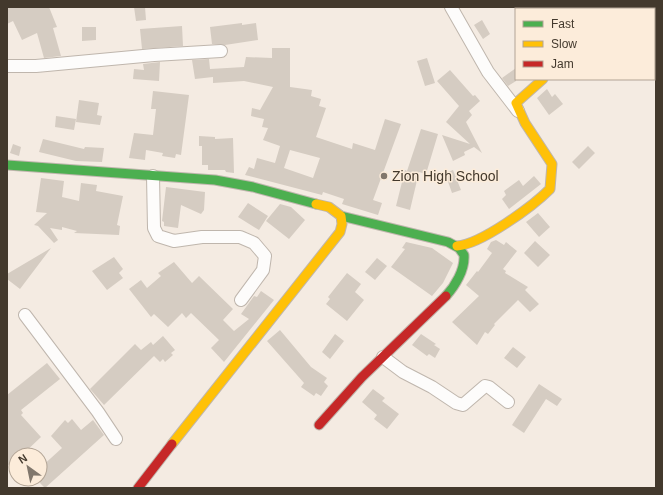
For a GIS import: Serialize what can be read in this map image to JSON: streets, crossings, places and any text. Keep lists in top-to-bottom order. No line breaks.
{"places":["Zion High School"],"legend":["Fast","Slow","Jam"],"north":"top left"}
